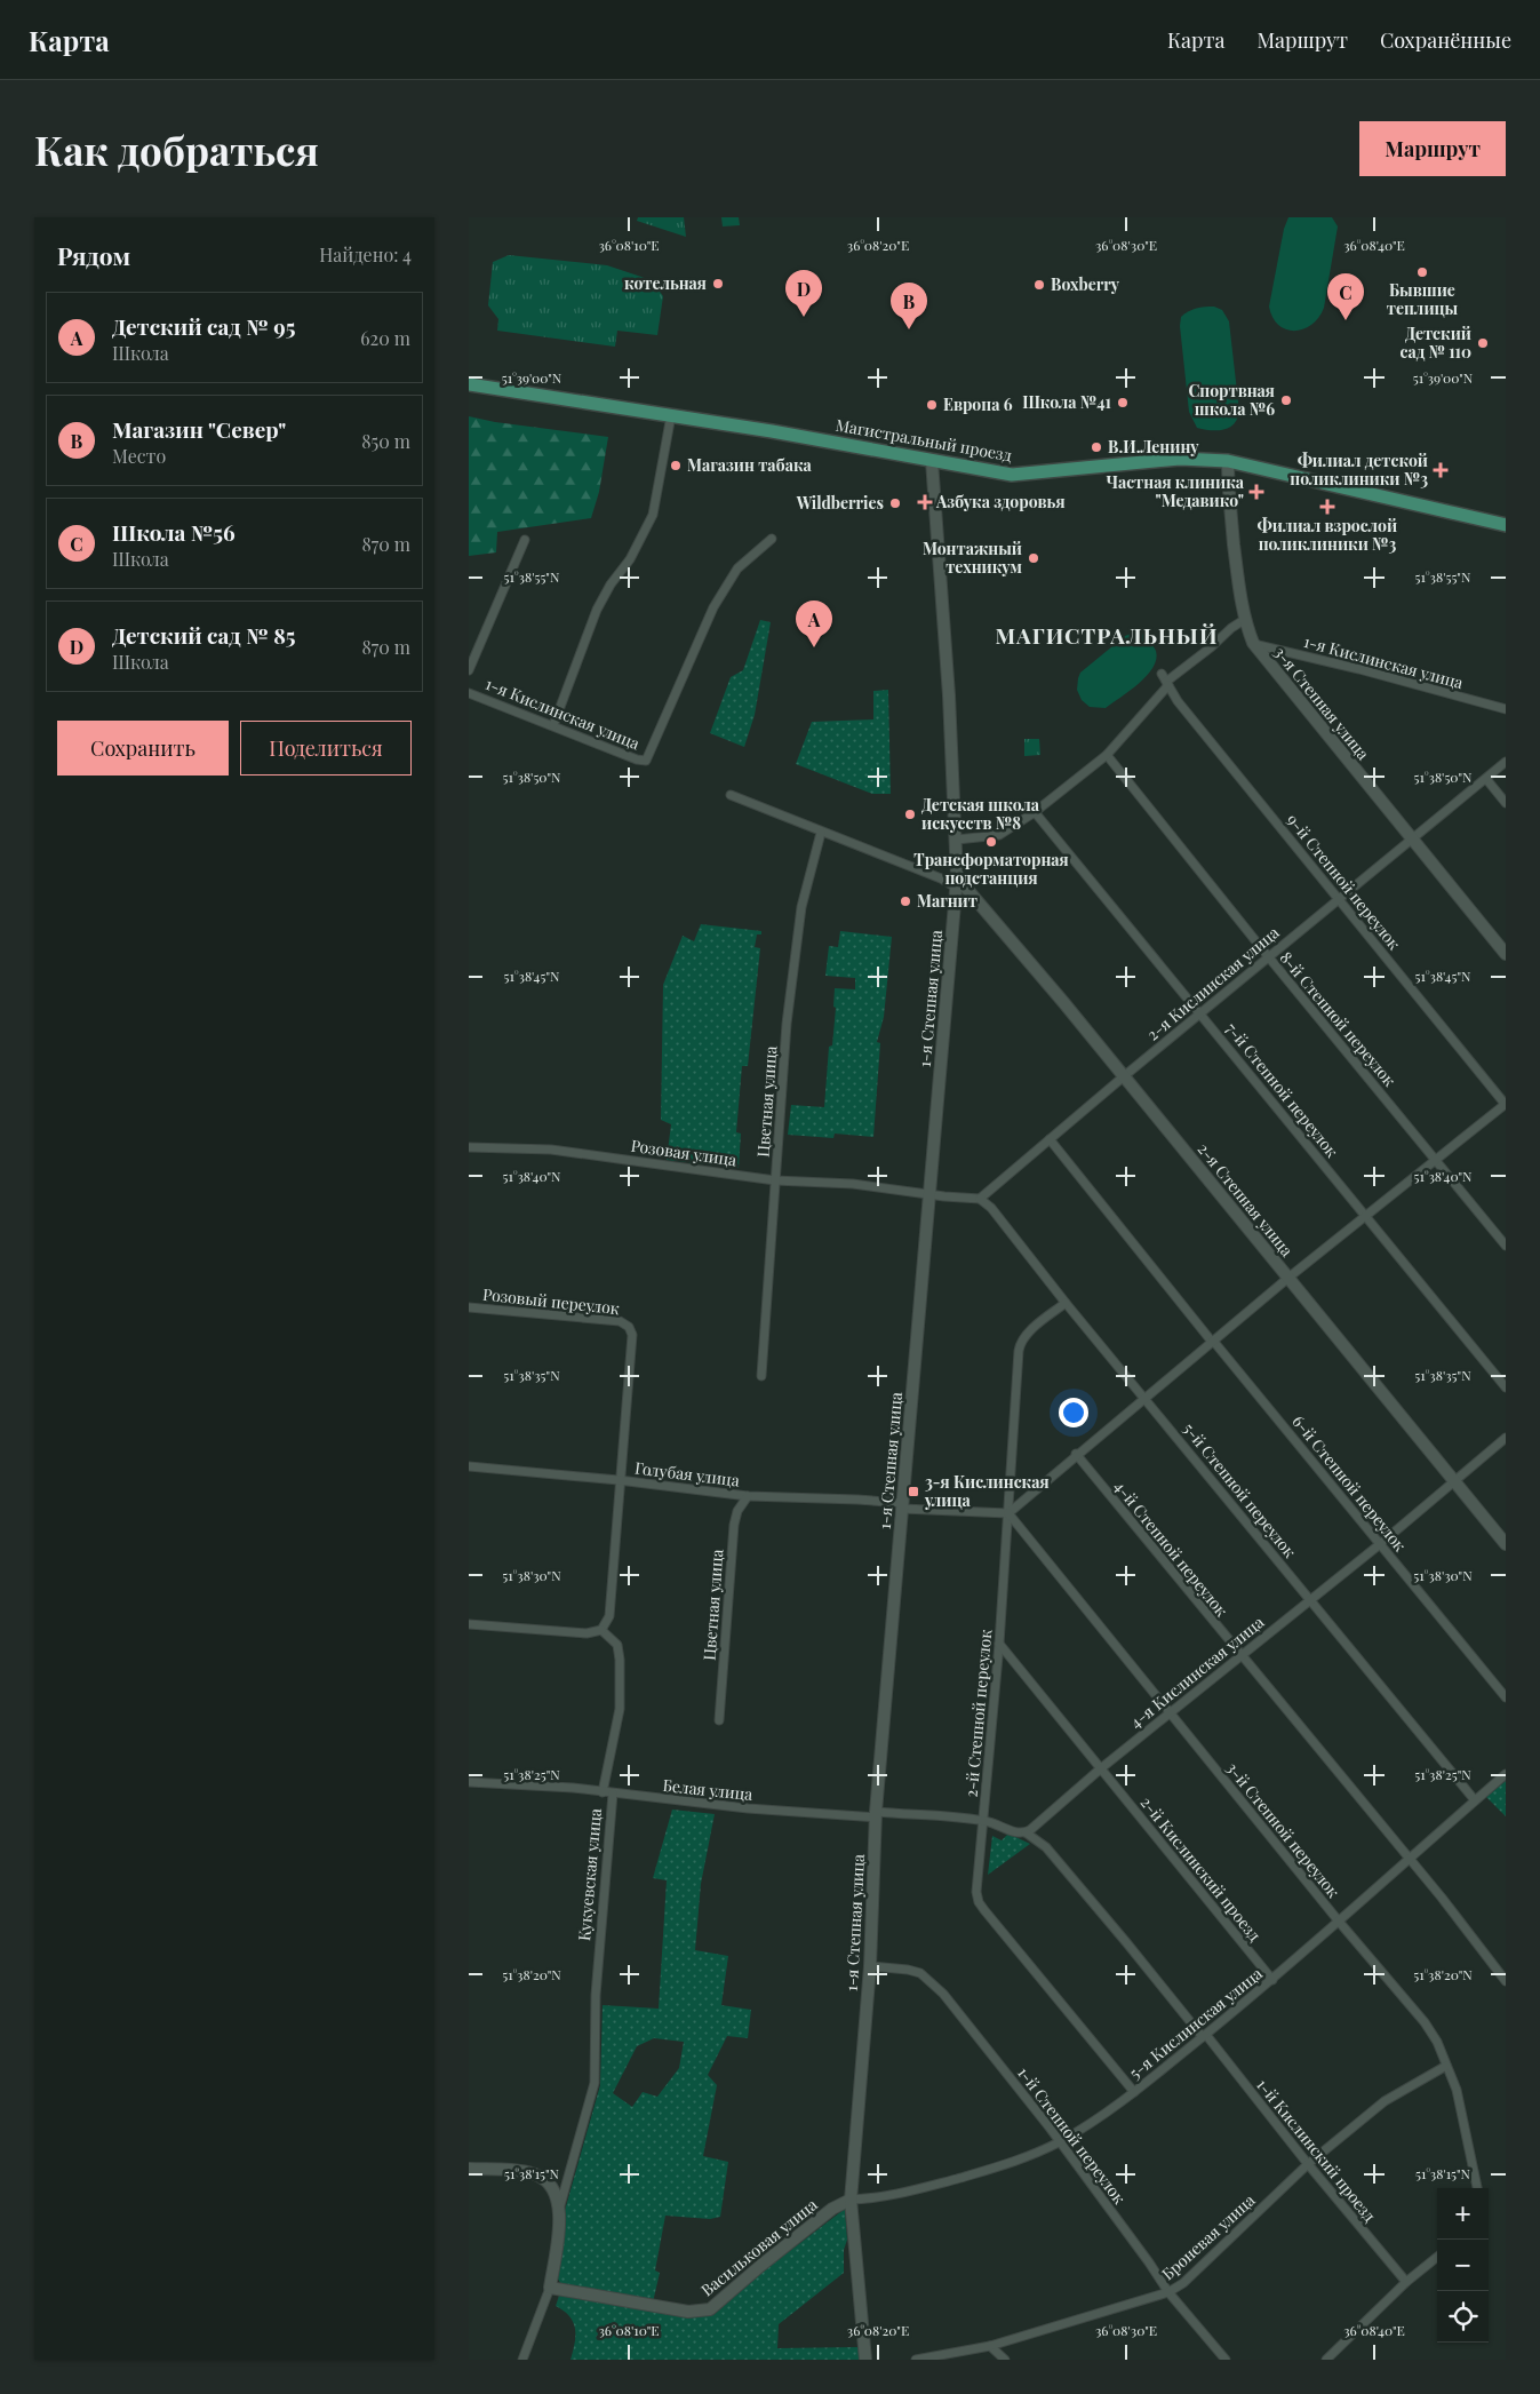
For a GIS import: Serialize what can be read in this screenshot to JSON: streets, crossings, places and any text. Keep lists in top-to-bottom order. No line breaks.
{"streets":{"main road":["Магистральный проезд"],"street":["1-я Кислинская улица","3-я Степная улица","9-й Степной переулок","2-я Кислинская улица","1-я Степная улица","8-й Степной переулок","7-й Степной переулок","Цветная улица","Розовая улица","2-я Степная улица","Розовый переулок","Голубая улица","6-й Степной переулок","5-й Степной переулок","4-й Степной переулок","4-я Кислинская улица","2-й Степной переулок","Белая улица","3-й Степной переулок","2-й Кислинский проезд","Кукуевская улица","5-я Кислинская улица","1-й Степной переулок","1-й Кислинский проезд","Броневая улица","Васильковая улица"]},"crossings":[["Магистральный проезд","3-я Степная улица"],["Магистральный проезд","1-я Степная улица"],["1-я Кислинская улица","3-я Степная улица"],["3-я Степная улица","2-я Кислинская улица"],["9-й Степной переулок","2-я Кислинская улица"],["2-я Кислинская улица","8-й Степной переулок"],["2-я Кислинская улица","7-й Степной переулок"],["2-я Кислинская улица","2-я Степная улица"],["2-я Кислинская улица","6-й Степной переулок"],["2-я Кислинская улица","5-й Степной переулок"],["1-я Степная улица","Розовая улица"],["1-я Степная улица","2-я Степная улица"],["1-я Степная улица","Голубая улица"],["1-я Степная улица","Белая улица"],["1-я Степная улица","5-я Кислинская улица"],["1-я Степная улица","1-й Степной переулок"],["1-я Степная улица","Васильковая улица"],["Цветная улица","Розовая улица"],["Цветная улица","Голубая улица"],["2-я Степная улица","4-я Кислинская улица"],["Розовый переулок","Голубая улица"],["6-й Степной переулок","4-я Кислинская улица"],["5-й Степной переулок","4-я Кислинская улица"],["5-й Степной переулок","2-й Степной переулок"],["5-й Степной переулок","5-я Кислинская улица"],["4-й Степной переулок","4-я Кислинская улица"],["4-й Степной переулок","5-я Кислинская улица"],["4-я Кислинская улица","3-й Степной переулок"],["4-я Кислинская улица","2-й Кислинский проезд"],["4-я Кислинская улица","1-й Кислинский проезд"],["2-й Степной переулок","3-й Степной переулок"],["2-й Степной переулок","2-й Кислинский проезд"],["2-й Степной переулок","5-я Кислинская улица"],["Белая улица","Кукуевская улица"],["3-й Степной переулок","5-я Кислинская улица"],["3-й Степной переулок","Броневая улица"],["2-й Кислинский проезд","5-я Кислинская улица"],["Кукуевская улица","Васильковая улица"],["5-я Кислинская улица","1-й Степной переулок"],["5-я Кислинская улица","1-й Кислинский проезд"],["5-я Кислинская улица","Васильковая улица"],["1-й Степной переулок","Броневая улица"],["1-й Кислинский проезд","Броневая улица"]],"districts":["МАГИСТРАЛЬНЫЙ"],"places":{"other":["Бывшие теплицы","котельная","Boxberry","Детский сад № 110","Спортвная школа №6","Школа №41","Европа 6","В.И.Ленину","Магазин табака","Wildberries","Монтажный техникум","Детская школа искусств №8","Трансформаторная подстанция","Магнит"],"health":["Филиал детской поликлиники №3","Частная клиника \"Медавико\"","Азбука здоровья","Филиал взрослой поликлиники №3"],"transit":["3-я Кислинская улица"]},"page":{"header":"Карта","nav":["Карта","Маршрут","Сохранённые"],"buttons":["Маршрут",["Сохранить","Поделиться"]],"title":"Как добраться","heading":["Рядом","Найдено: 4"],"pins":["D","C","B","A"],"list":[{"mark":"A","name":"Детский сад № 95","note":"Школа","value":"620 m"},{"mark":"B","name":"Магазин \"Север\"","note":"Место","value":"850 m"},{"mark":"C","name":"Школа №56","note":"Школа","value":"870 m"},{"mark":"D","name":"Детский сад № 85","note":"Школа","value":"870 m"}],"map_buttons":["+","−"]},"coordinates":["36°08'10\"E","36°08'20\"E","36°08'30\"E","36°08'40\"E","51°39'00\"N","51°38'55\"N","51°38'50\"N","51°38'45\"N","51°38'40\"N","51°38'35\"N","51°38'30\"N","51°38'25\"N","51°38'20\"N","51°38'15\"N"]}
